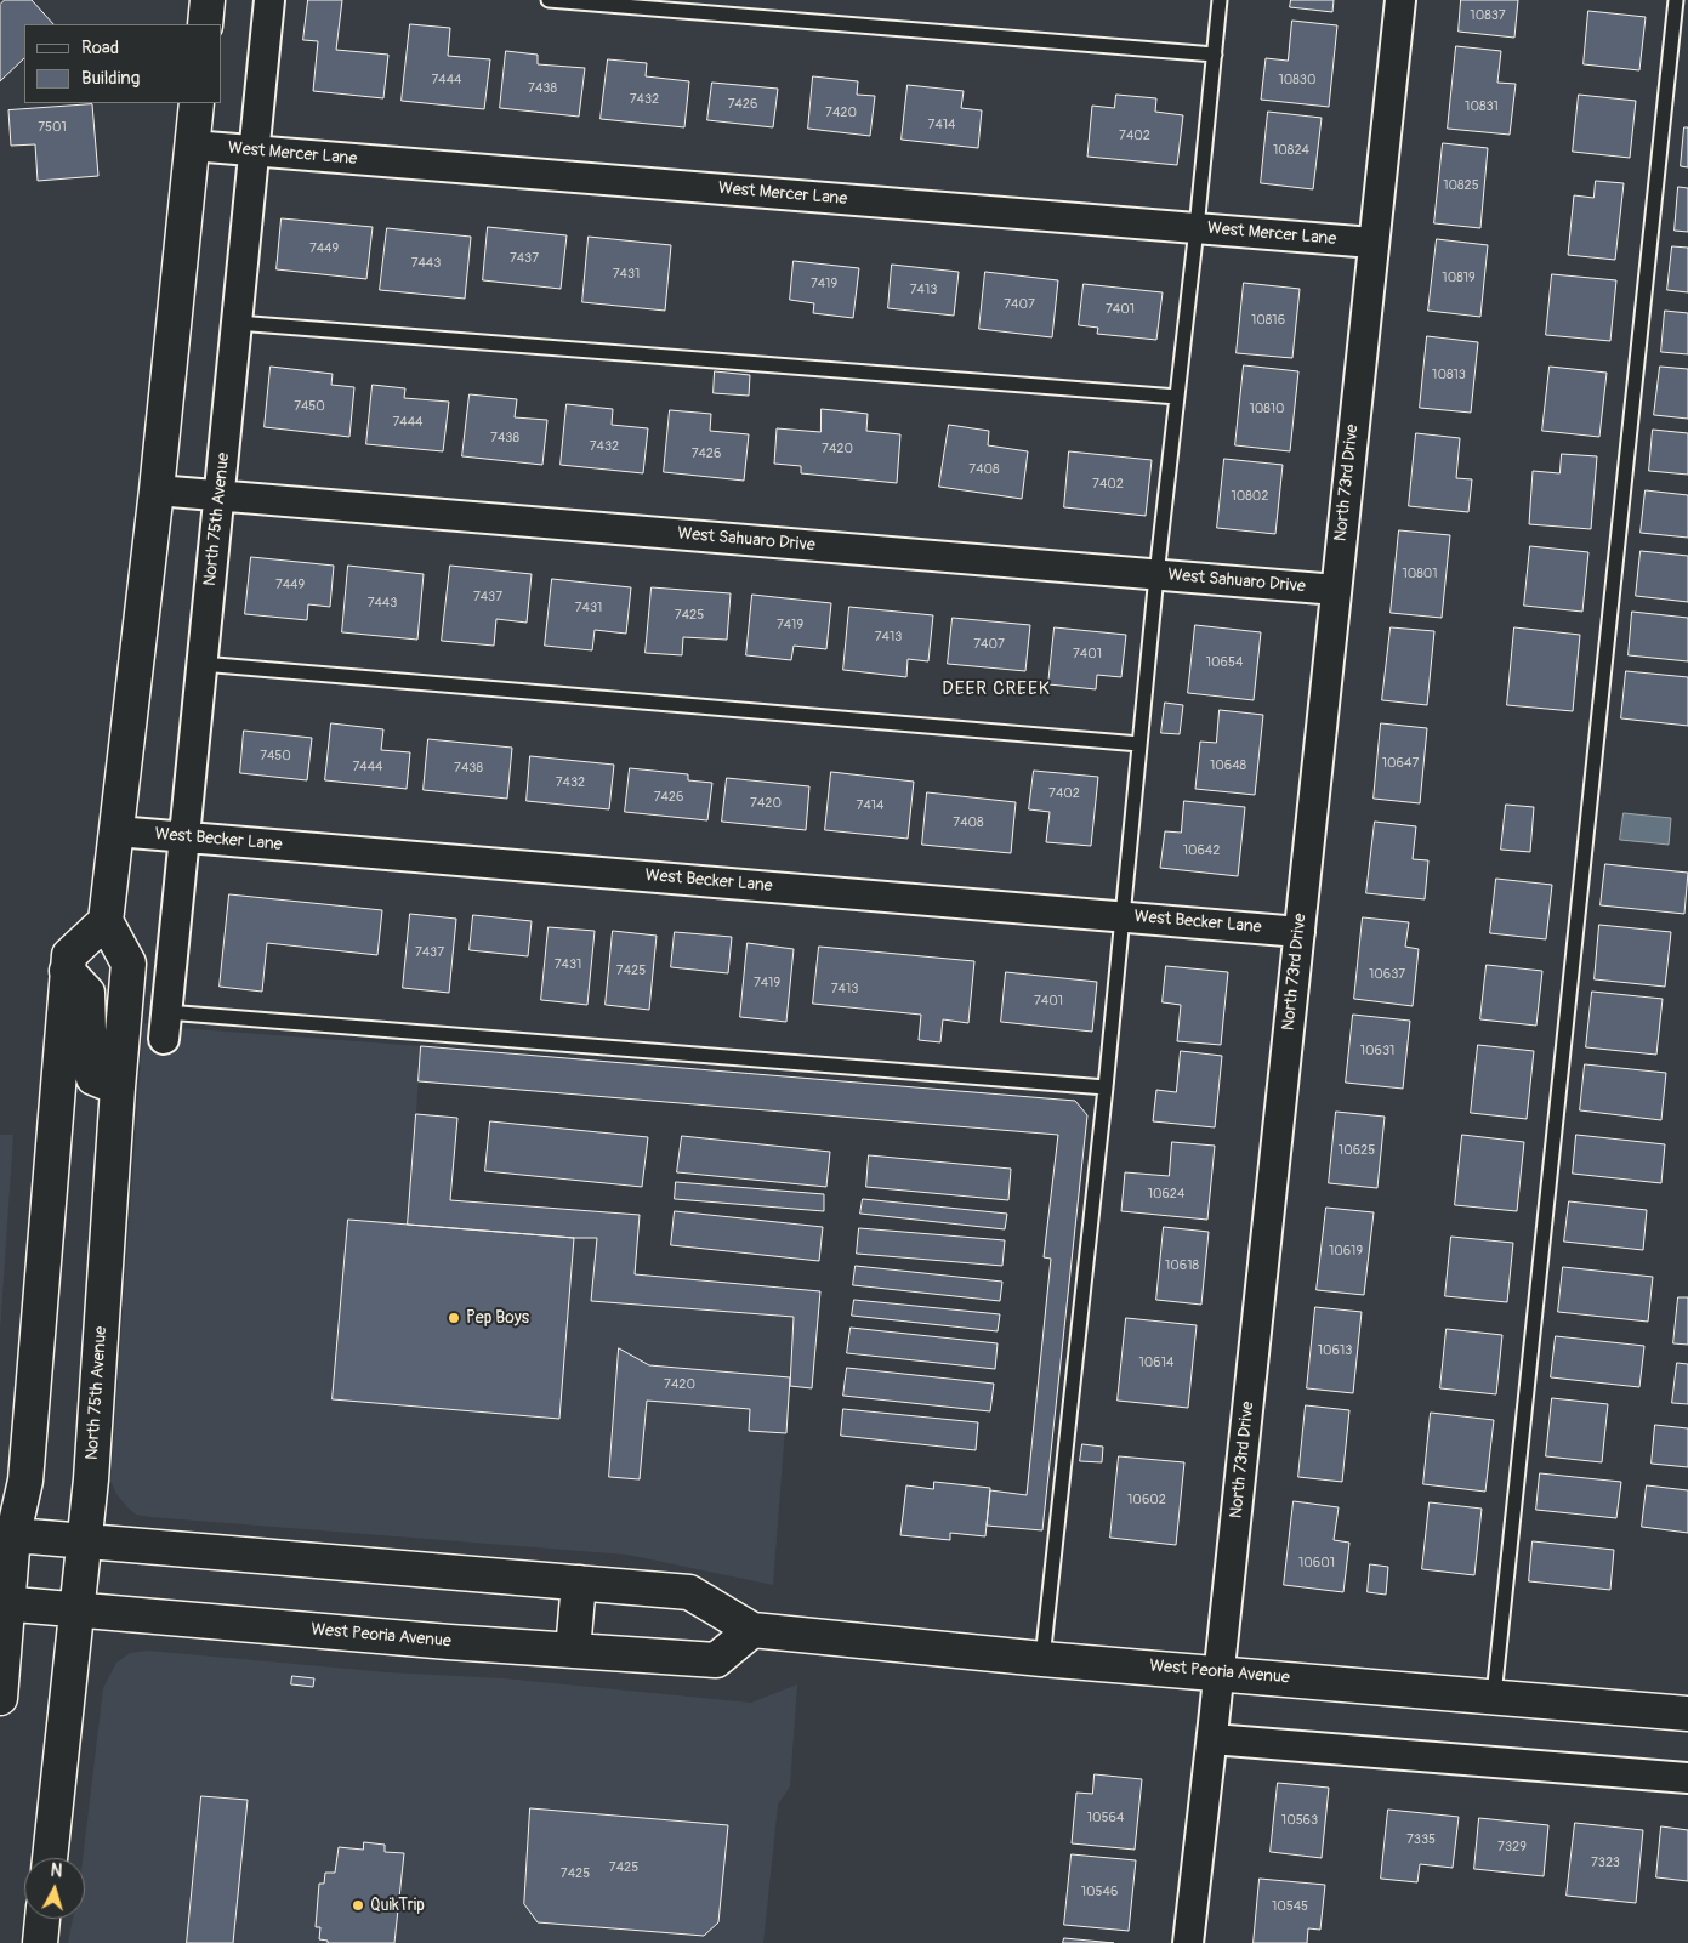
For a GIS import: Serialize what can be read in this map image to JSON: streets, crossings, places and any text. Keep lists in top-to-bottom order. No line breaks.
{"streets":{"main road":["North 75th Avenue","West Peoria Avenue"],"street":["West Mercer Lane","North 73rd Drive","West Sahuaro Drive","West Becker Lane"]},"crossings":[["West Mercer Lane","North 73rd Drive"],["West Mercer Lane","North 75th Avenue"],["North 73rd Drive","West Sahuaro Drive"],["North 73rd Drive","West Becker Lane"],["North 73rd Drive","West Peoria Avenue"],["North 75th Avenue","West Sahuaro Drive"],["North 75th Avenue","West Becker Lane"],["North 75th Avenue","West Peoria Avenue"]],"districts":["DEER CREEK"],"places":["Pep Boys","QuikTrip"],"house_numbers":["10837","7444","10830","7438","7432","7426","10831","7420","7414","7501","7402","10824","10825","7449","7437","7443","7431","10819","7419","7413","7407","7401","10816","10813","7450","10810","7444","7438","7432","7420","7426","7408","7402","10802","10801","7449","7437","7443","7431","7425","7419","7413","7407","7401","10654","7450","10647","10648","7444","7438","7432","7402","7426","7420","7414","7408","10642","7437","7431","7425","10637","7419","7413","7401","10631","10625","10624","10619","10618","10613","10614","7420","10602","10601","10564","10563","7335","7329","7323","7425","7425","10546","10545"],"legend":["Road","Building"],"north":"top"}
